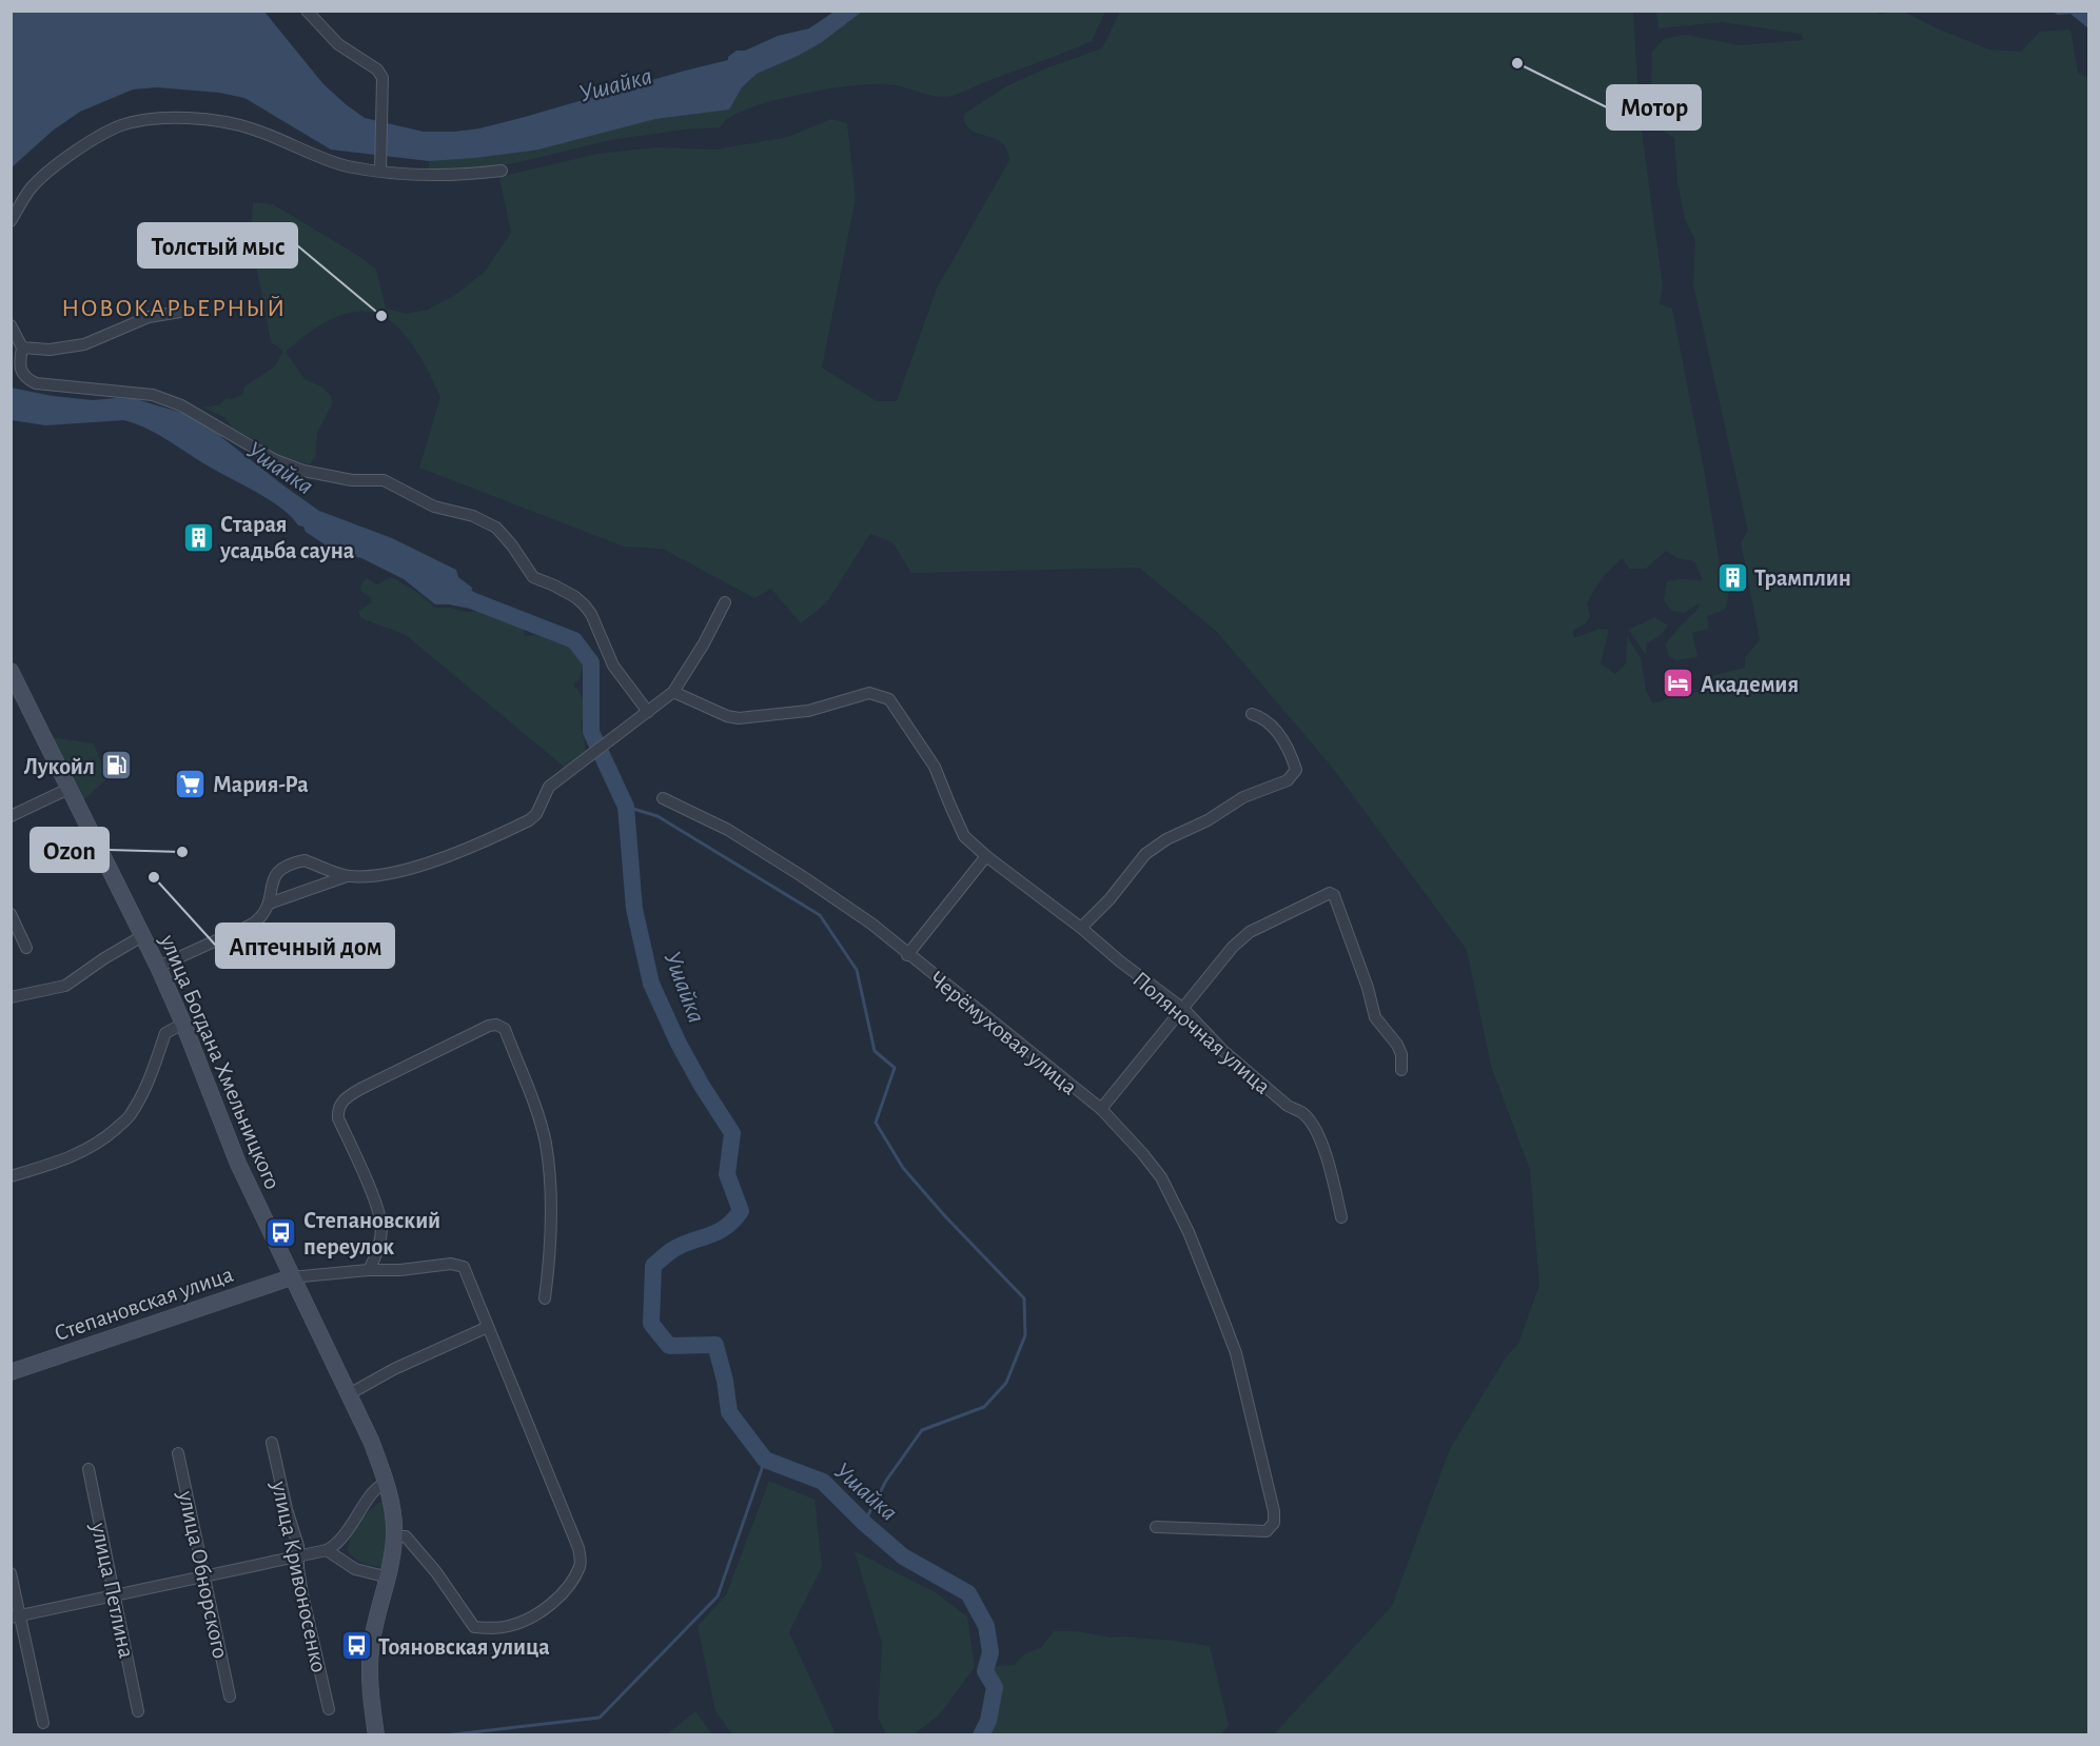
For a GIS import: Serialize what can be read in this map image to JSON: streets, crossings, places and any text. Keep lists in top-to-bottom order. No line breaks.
{"streets":{"street":["Черёмуховая улица","Поляночная улица","улица Богдана Хмельницкого","Степановская улица","улица Обнорского","улица Кривоносенко","улица Петлина"]},"crossings":[["улица Богдана Хмельницкого","Степановская улица"]],"districts":["НОВОКАРЬЕРНЫЙ"],"water":["Ушайка"],"places":{"other":["Мотор","Толстый мыс","Ozon","Аптечный дом"],"building":["Старая усадьба сауна","Трамплин"],"hotel":["Академия"],"fuel station":["Лукойл"],"supermarket":["Мария-Ра"],"bus stop":["Степановский переулок","Тояновская улица"]}}
